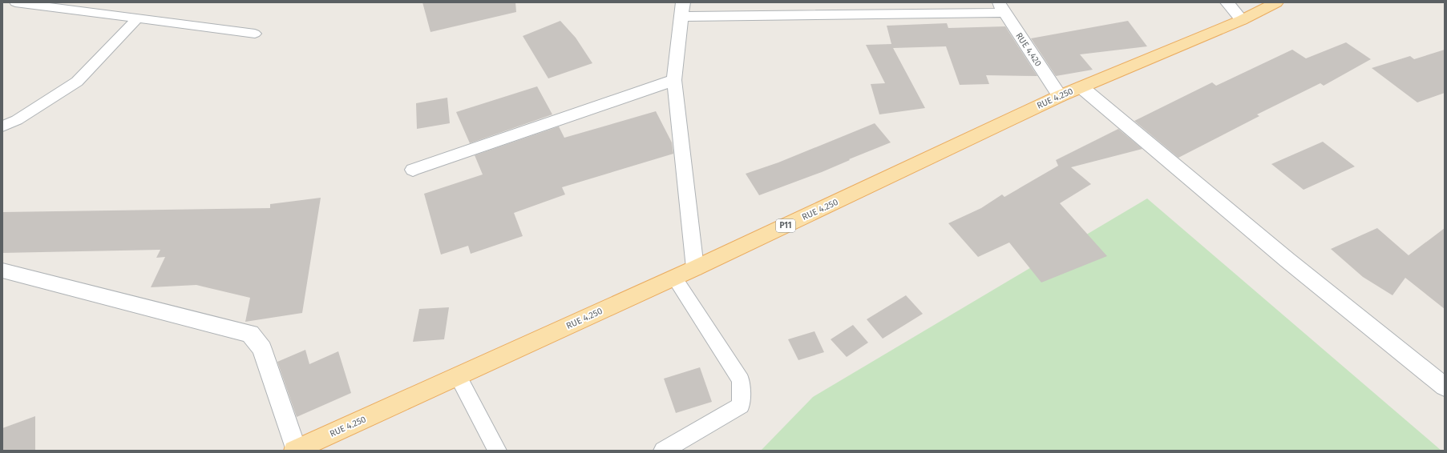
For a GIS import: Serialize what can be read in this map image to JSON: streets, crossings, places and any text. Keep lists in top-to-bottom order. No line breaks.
{"streets":{"main road":["RUE 4.250","P11"],"street":["RUE 4.420"]},"crossings":[["RUE 4.420","RUE 4.250"]]}
